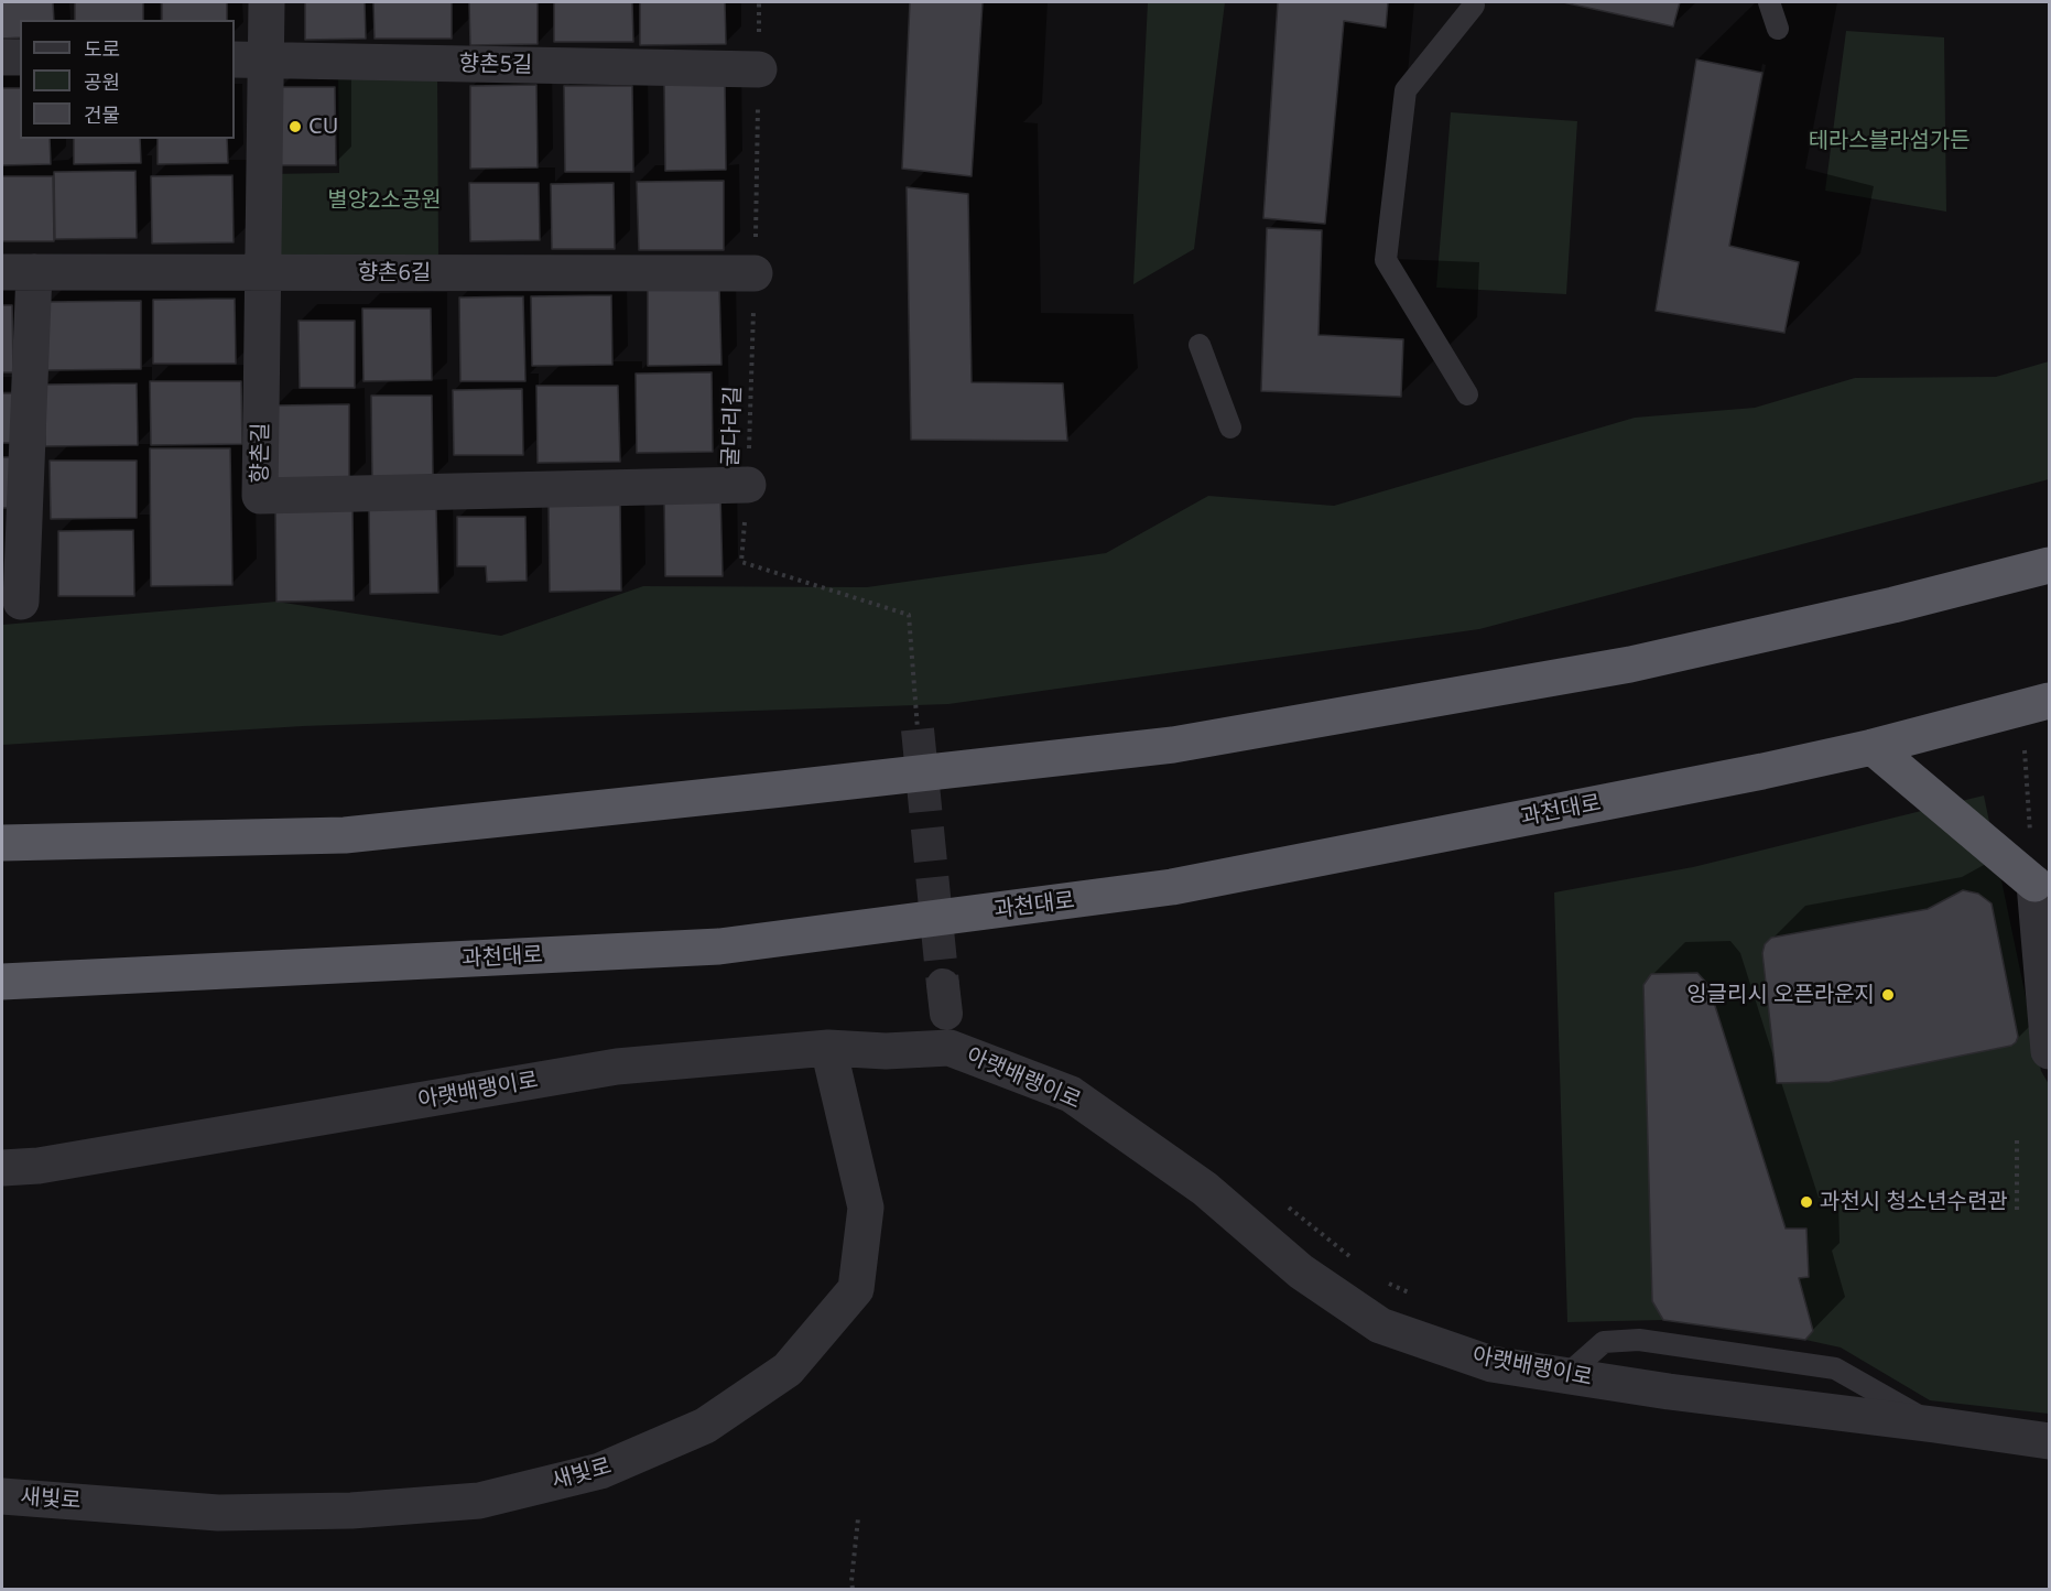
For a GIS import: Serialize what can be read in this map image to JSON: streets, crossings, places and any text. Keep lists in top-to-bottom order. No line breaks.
{"streets":{"highway":["과천대로"],"street":["향촌5길","향촌6길","향촌길","아랫배랭이로","새빛로"],"path":["굴다리길"]},"crossings":[["향촌5길","굴다리길"],["향촌5길","향촌길"],["향촌6길","굴다리길"],["향촌6길","향촌길"],["굴다리길","향촌길"],["아랫배랭이로","새빛로"]],"parks":["테라스블라섬가든","별양2소공원"],"places":["CU","잉글리시 오픈라운지","과천시 청소년수련관"],"legend":["도로","공원","건물"]}
